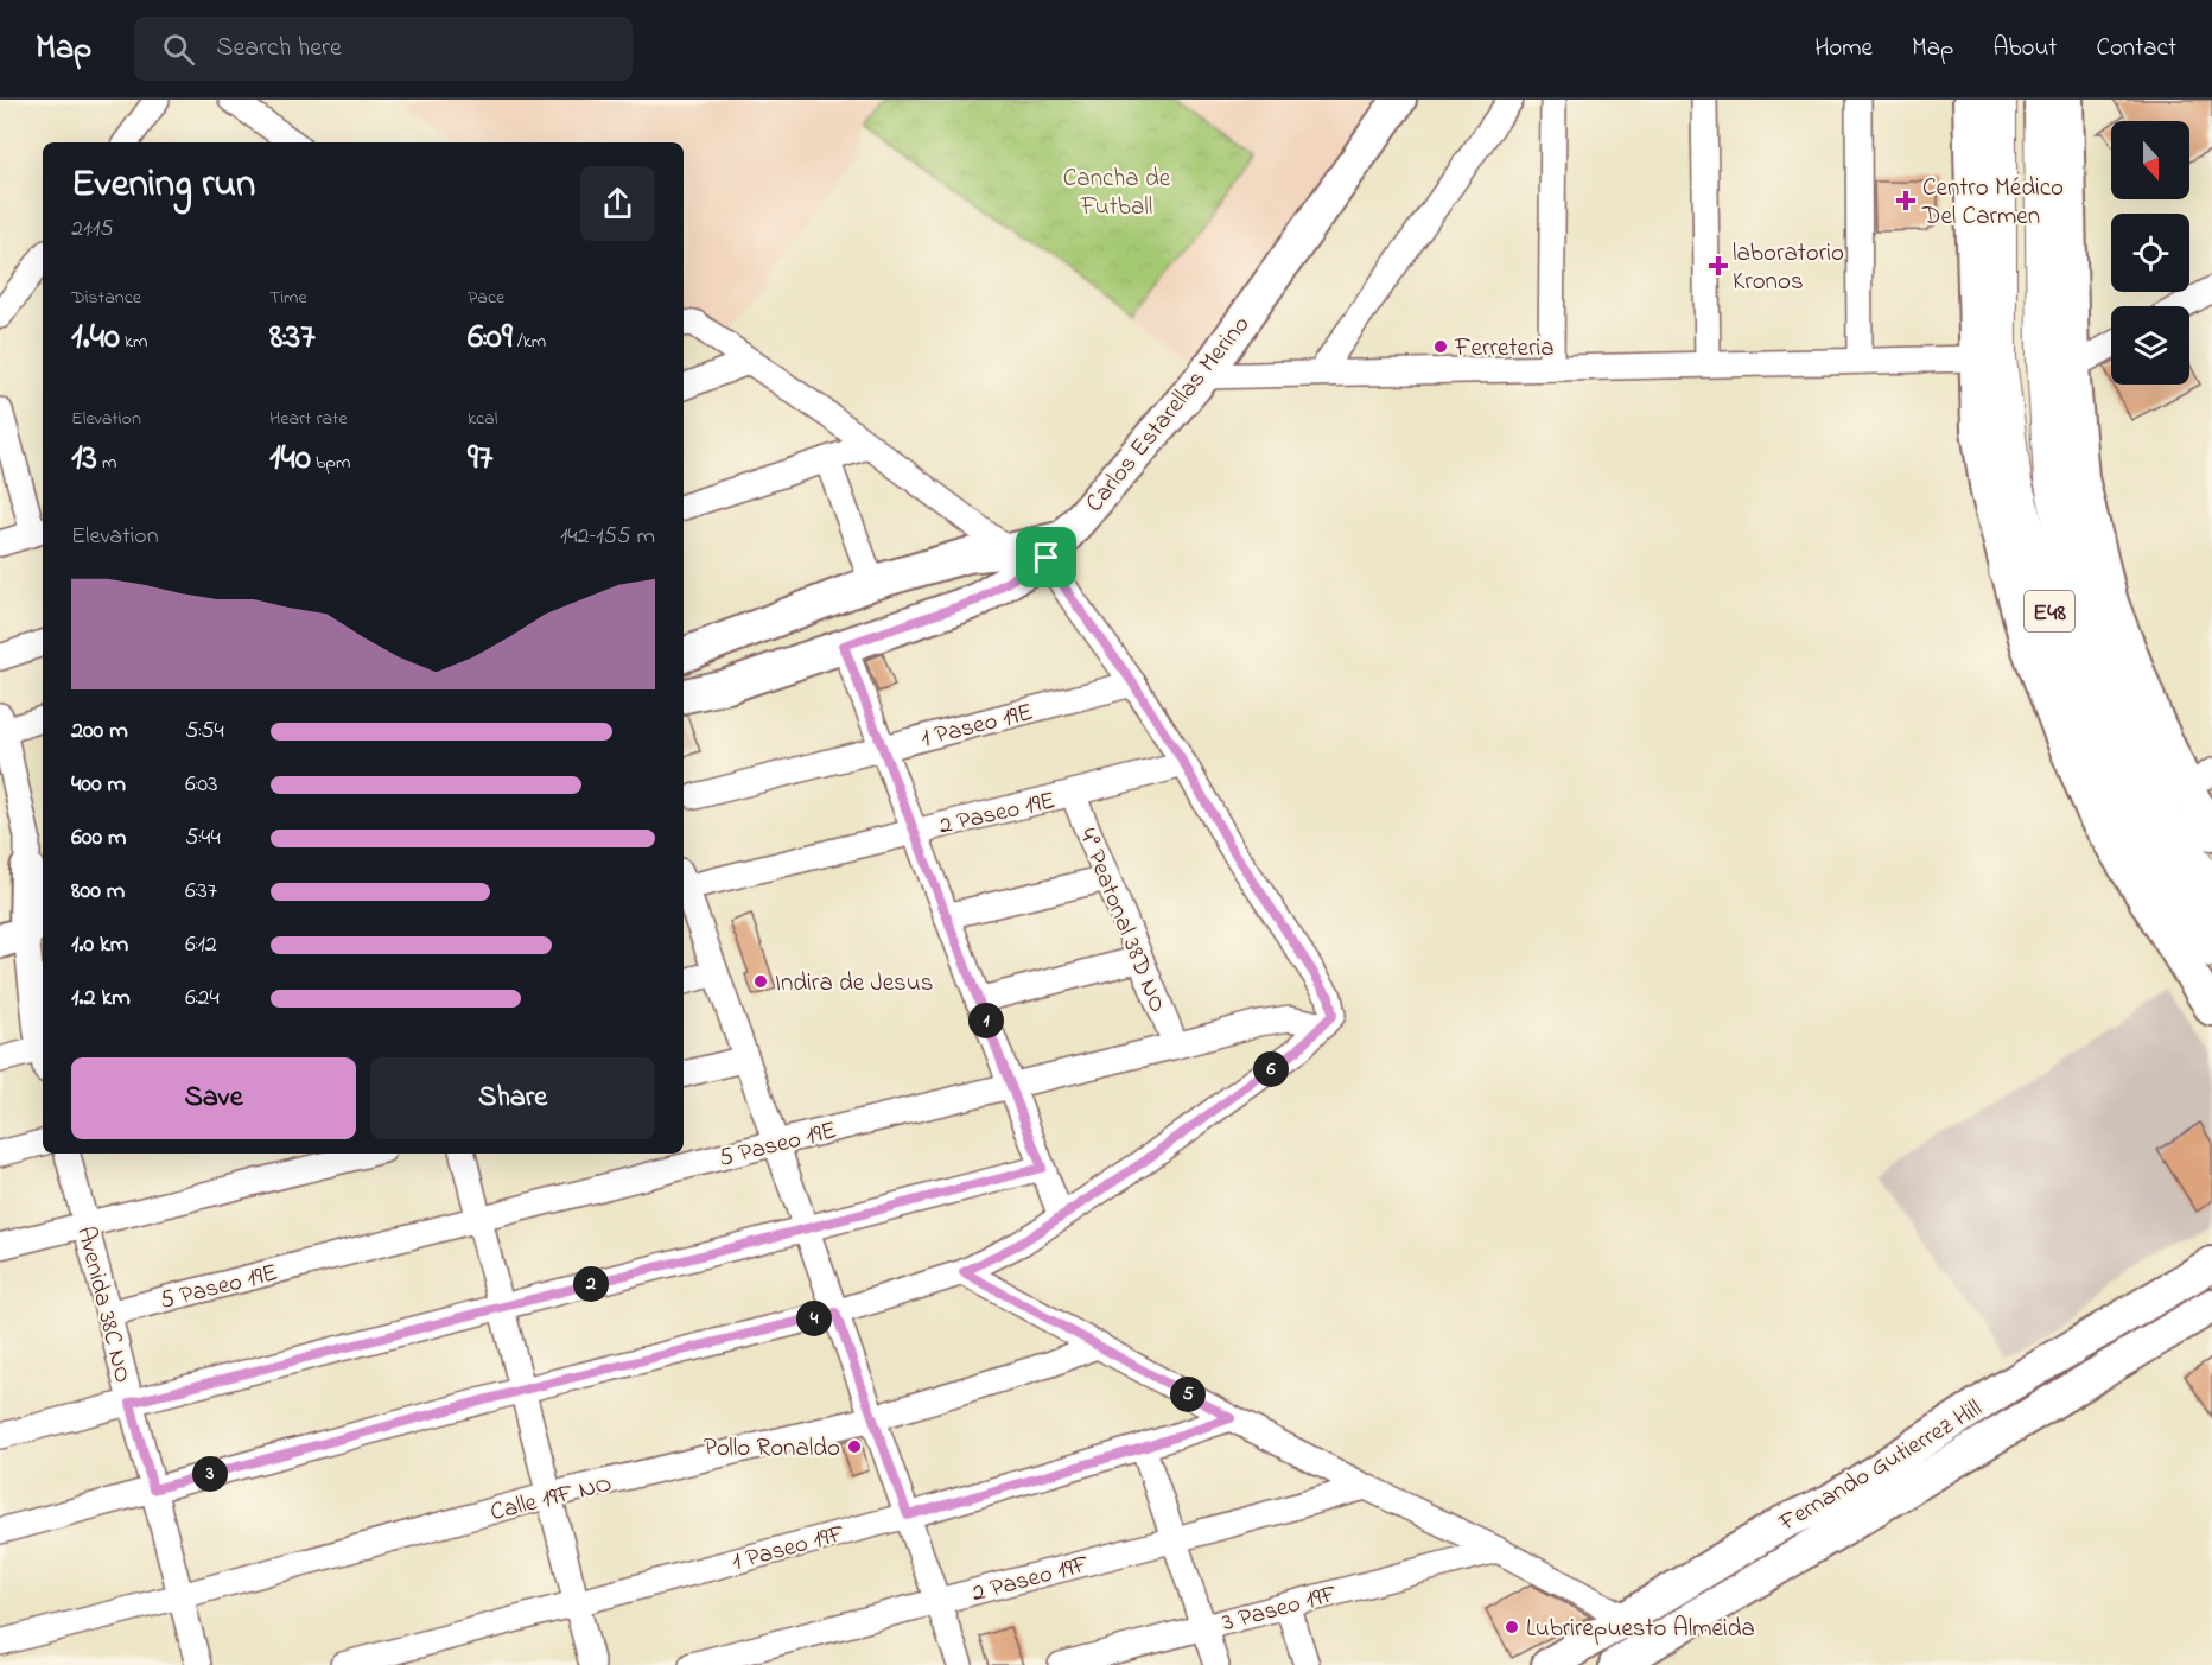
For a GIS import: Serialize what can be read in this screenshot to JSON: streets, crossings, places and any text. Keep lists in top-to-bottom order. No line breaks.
{"streets":{"main road":["E48"],"street":["Carlos Estarellas Merino","1 Paseo 19E","2 Paseo 19E","4° Peatonal 38D NO","5 Paseo 19E","Avenida 38C NO","Fernando Gutierrez Hill","Calle 19F NO","1 Paseo 19F","2 Paseo 19F","3 Paseo 19F"]},"crossings":[["2 Paseo 19E","4° Peatonal 38D NO"],["4° Peatonal 38D NO","5 Paseo 19E"],["5 Paseo 19E","Avenida 38C NO"],["Avenida 38C NO","Calle 19F NO"]],"parks":["Cancha de Futball"],"places":{"health":["Centro Médico Del Carmen","laboratorio Kronos"],"other":["Ferreteria","Indira de Jesus","Pollo Ronaldo","Lubrirepuesto Almeida"]},"north":"bottom","page":{"header":"Map","search":"Search here","nav":["Home","Map","About","Contact"],"heading":["Evening run","21:15"],"stats":[["Distance","1.40 km"],["Time","8:37"],["Pace","6:09 /km"],["Elevation","13 m"],["Heart rate","140 bpm"],["kcal","97"]],"chart":["Elevation","142–155 m"],"list":[{"name":"200 m","note":"5:54"},{"name":"400 m","note":"6:03"},{"name":"600 m","note":"5:44"},{"name":"800 m","note":"6:37"},{"name":"1.0 km","note":"6:12"},{"name":"1.2 km","note":"6:24"}],"pins":["1","6","2","4","5","3"],"buttons":["Save","Share"]}}
